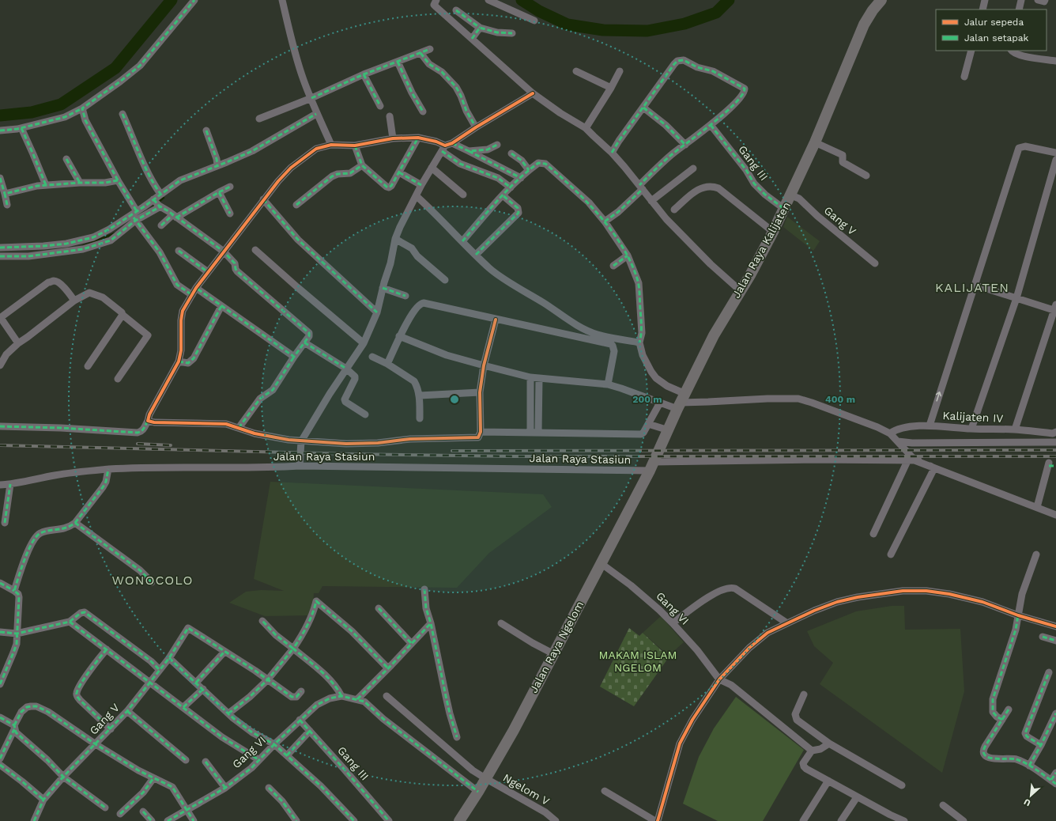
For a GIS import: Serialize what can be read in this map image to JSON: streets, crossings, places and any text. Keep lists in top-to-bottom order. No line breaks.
{"streets":{"main road":["Jalan Raya Kalijaten","Jalan Raya Ngelom"],"street":["Gang III","Gang V","Kalijaten IV","Jalan Raya Stasiun","Gang VI","Ngelom V"]},"crossings":[["Gang III","Jalan Raya Kalijaten"],["Gang III","Gang VI"],["Gang V","Jalan Raya Kalijaten"],["Jalan Raya Kalijaten","Jalan Raya Stasiun"],["Jalan Raya Kalijaten","Jalan Raya Ngelom"],["Jalan Raya Stasiun","Jalan Raya Ngelom"],["Gang VI","Jalan Raya Ngelom"],["Jalan Raya Ngelom","Ngelom V"]],"districts":["KALIJATEN","WONOCOLO"],"parks":["MAKAM ISLAM NGELOM"],"legend":["Jalur sepeda","Jalan setapak"],"north":"bottom left","rings":["200 m","400 m"]}
